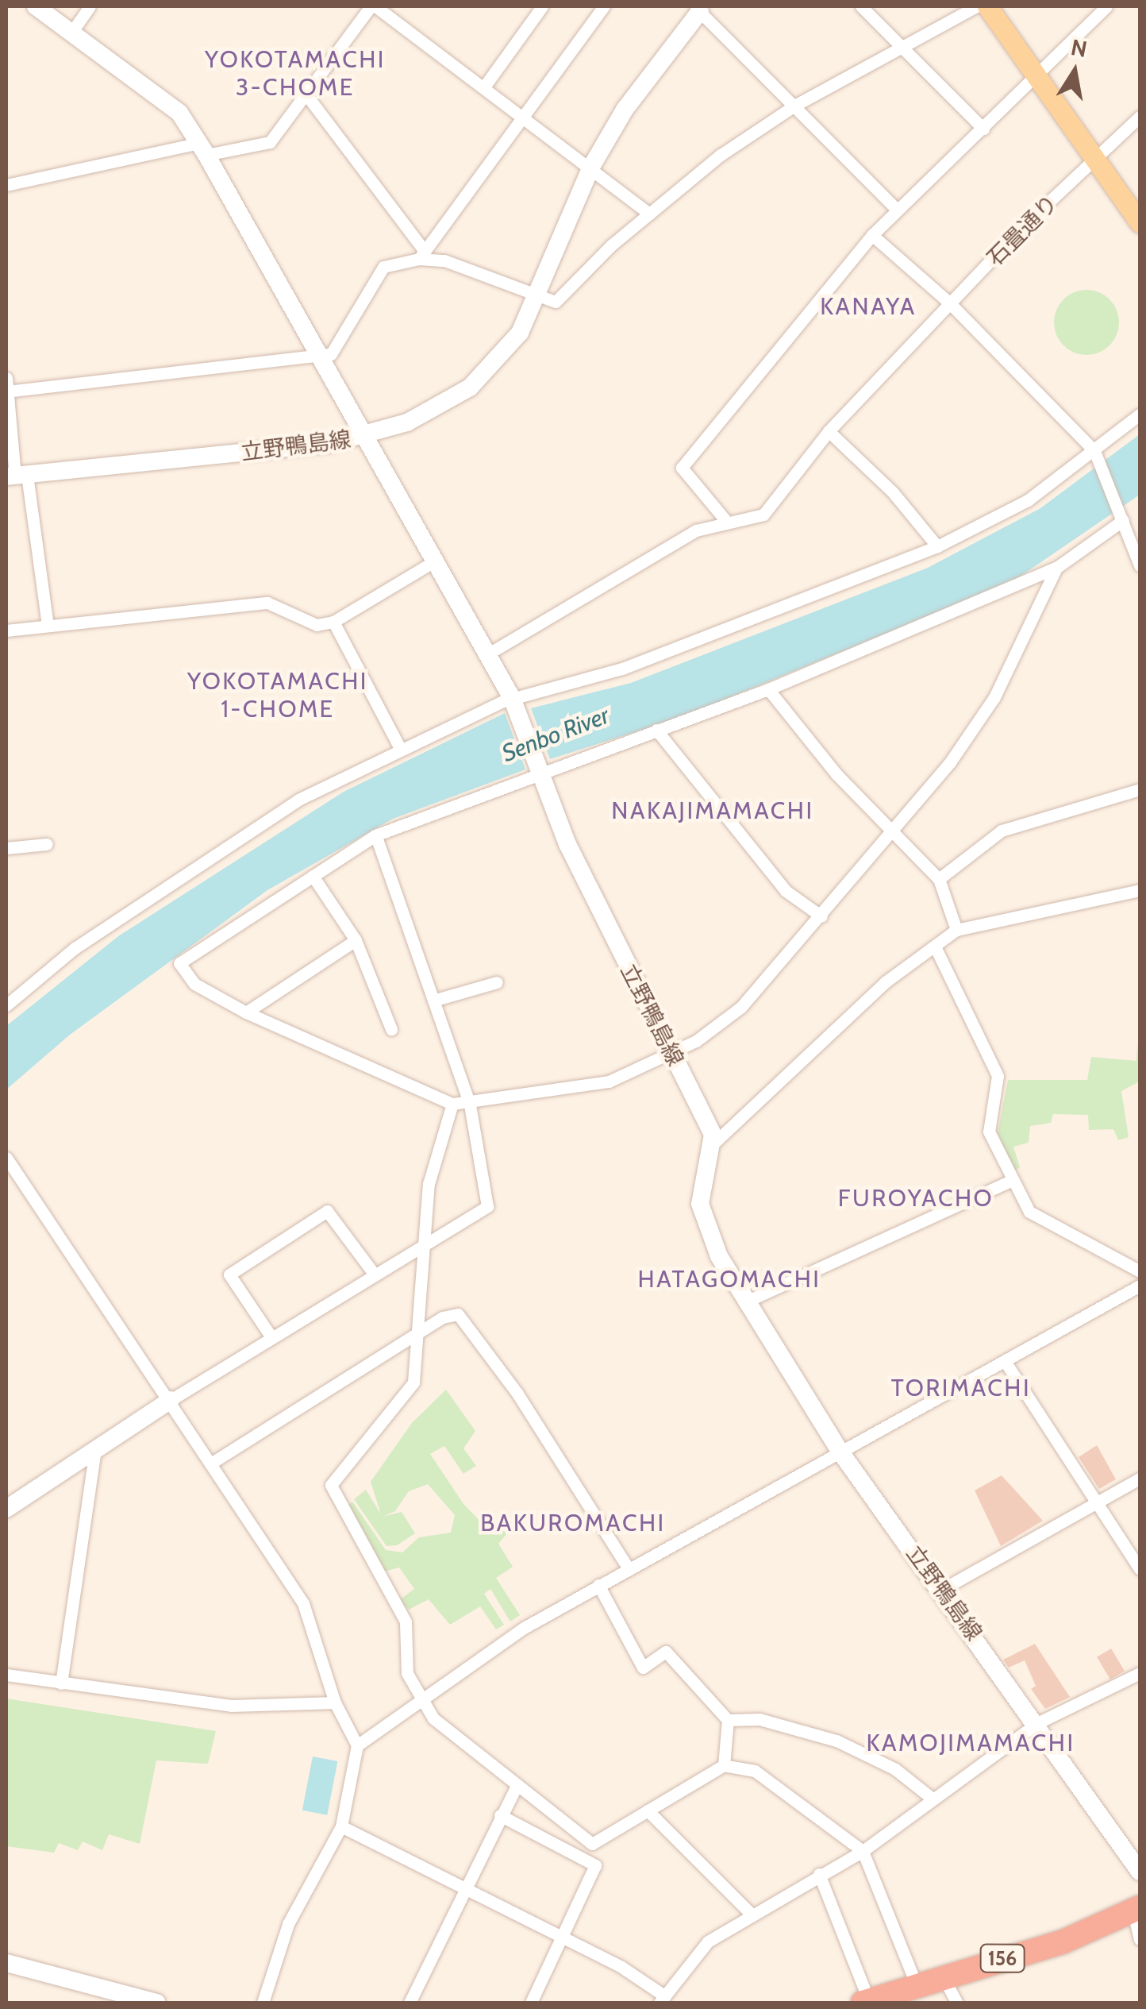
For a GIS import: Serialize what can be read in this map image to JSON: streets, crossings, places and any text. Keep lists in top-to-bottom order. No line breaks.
{"streets":{"highway":["156"],"main road":["立野鴨島線"],"street":["石畳通り"]},"crossings":[["石畳通り","立野鴨島線"]],"districts":["YOKOTAMACHI 3-CHOME","KANAYA","YOKOTAMACHI 1-CHOME","NAKAJIMAMACHI","FUROYACHO","HATAGOMACHI","TORIMACHI","BAKUROMACHI","KAMOJIMAMACHI"],"water":["Senbo River"],"north":"top"}
